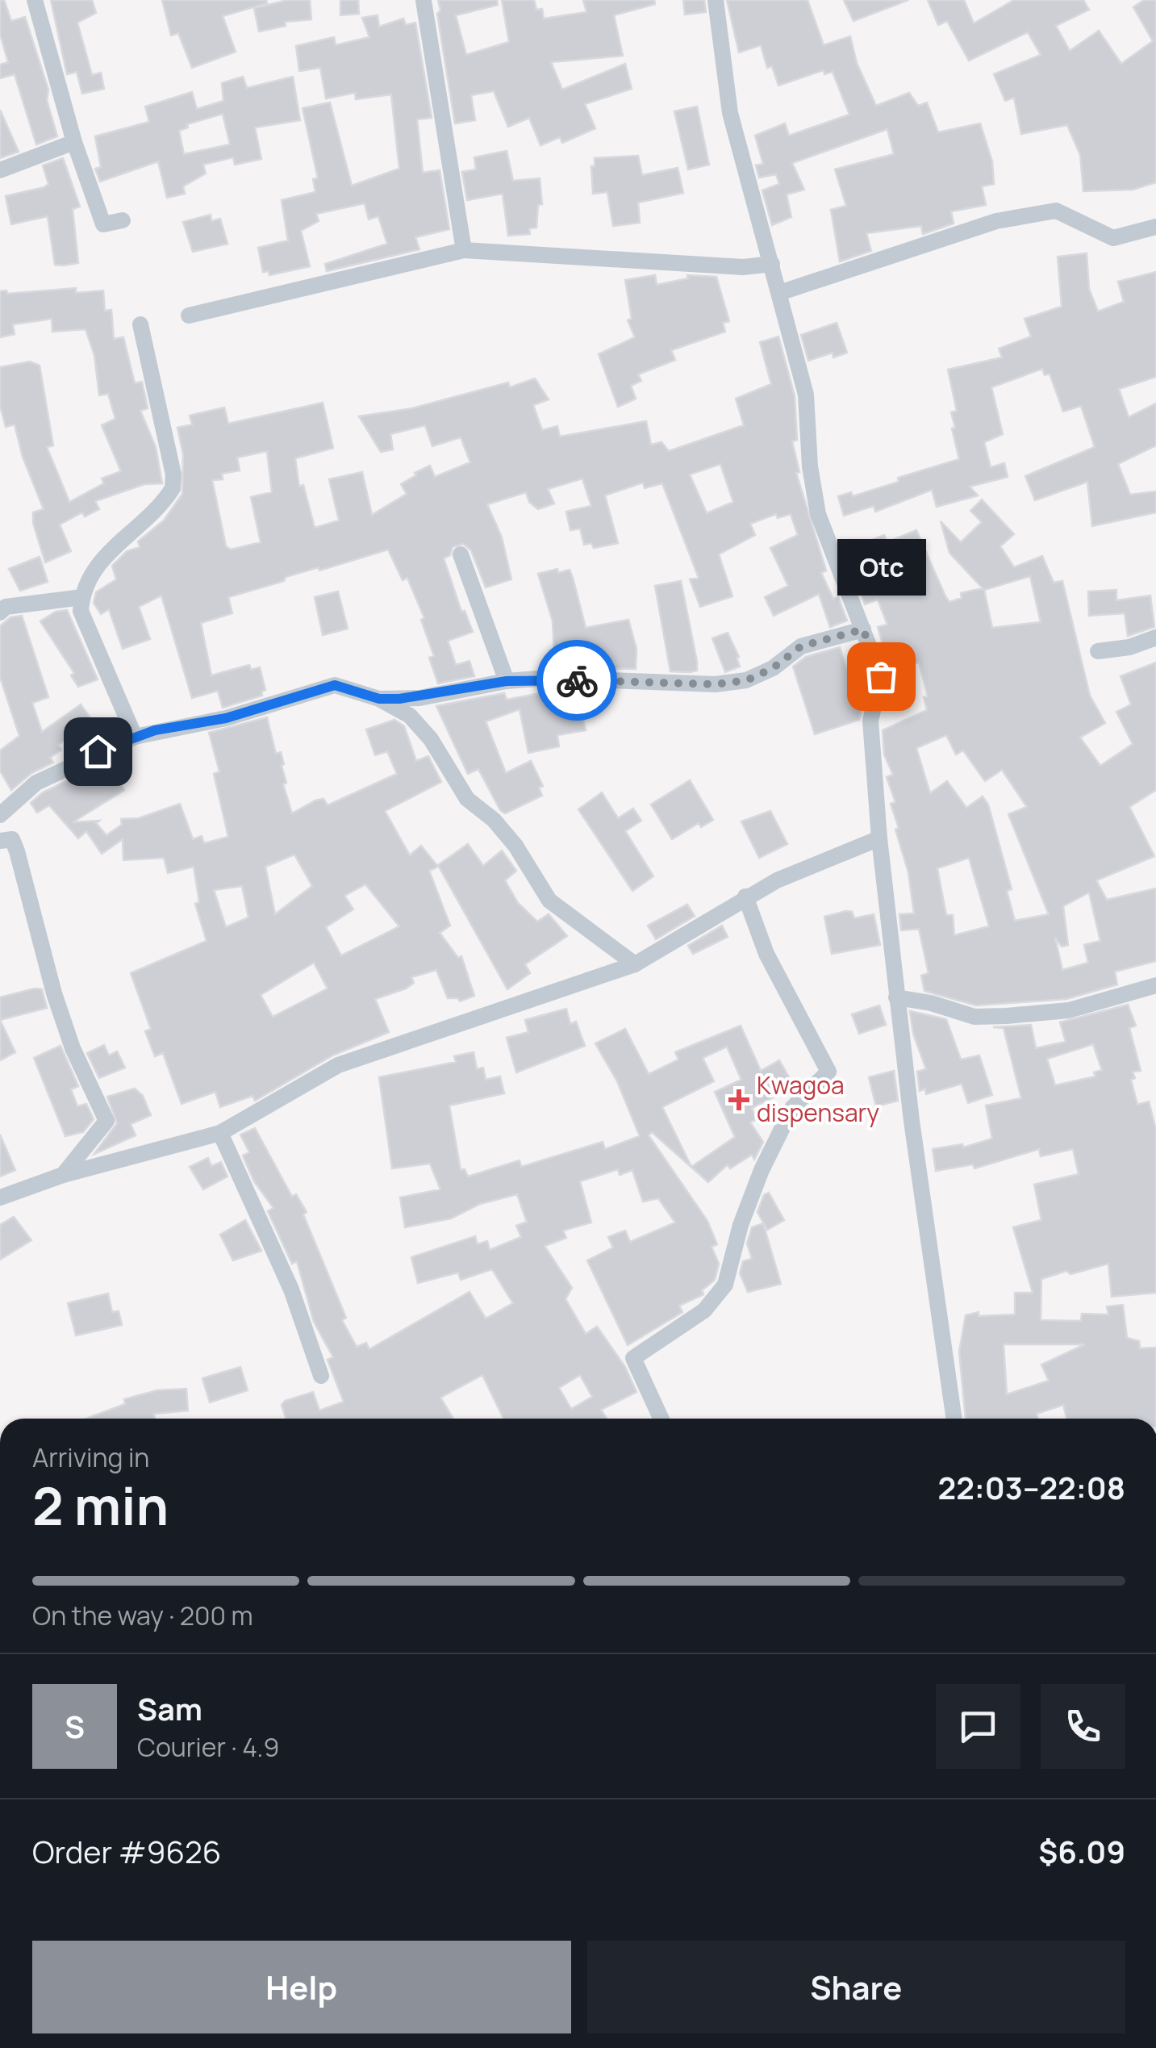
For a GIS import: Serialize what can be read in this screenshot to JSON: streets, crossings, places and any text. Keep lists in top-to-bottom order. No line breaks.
{"places":{"other":["Otc"],"health":["Kwagoa dispensary"]},"page":{"bubble":"Otc","heading":["2 min","Arriving in","22:03–22:08"],"panel":["Sam","Courier · 4.9","Order #9626","$6.09"],"bar":"On the way · 200 m","round":"S","buttons":["Help","Share"]}}
